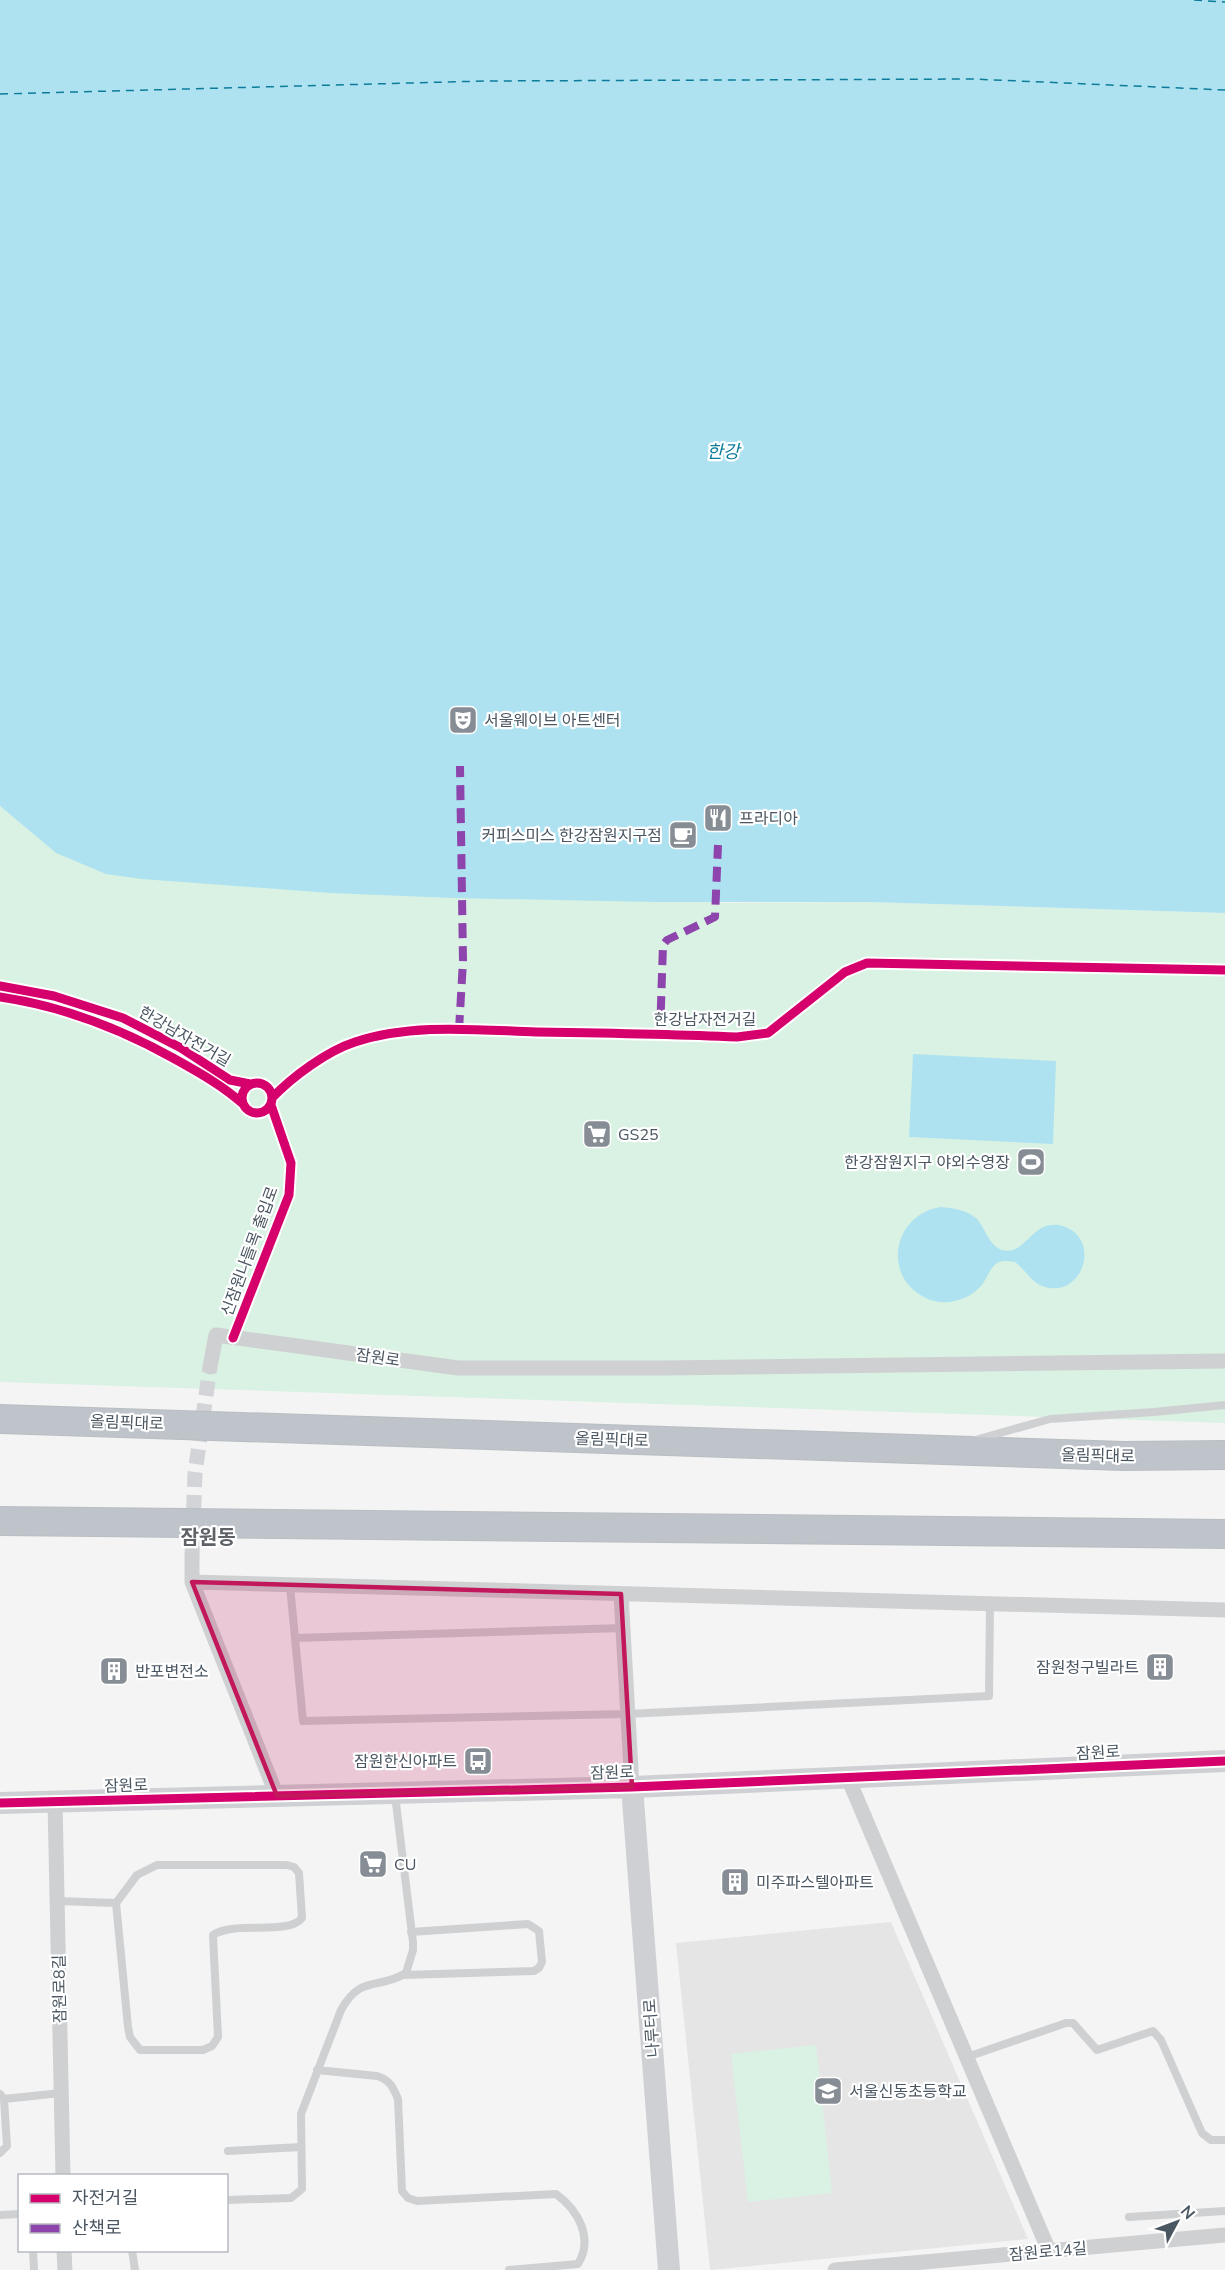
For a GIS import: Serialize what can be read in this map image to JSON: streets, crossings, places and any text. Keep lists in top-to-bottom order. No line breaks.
{"streets":{"highway":["올림픽대로"],"main road":["잠원로","나루터로"],"street":["잠원로8길","잠원로14길"],"cycle path":["한강남자전거길","신잠원나들목 출입로"]},"crossings":[["잠원로","잠원로8길"],["잠원로","나루터로"]],"districts":["잠원동"],"water":["한강"],"places":{"theatre":["서울웨이브 아트센터"],"restaurant":["프라디아"],"cafe":["커피스미스 한강잠원지구점"],"supermarket":["GS25","CU"],"sports":["한강잠원지구 야외수영장"],"building":["잠원청구빌라트","반포변전소","미주파스텔아파트"],"bus stop":["잠원한신아파트"],"school or university":["서울신동초등학교"]},"legend":["자전거길","산책로"],"north":"top right"}
